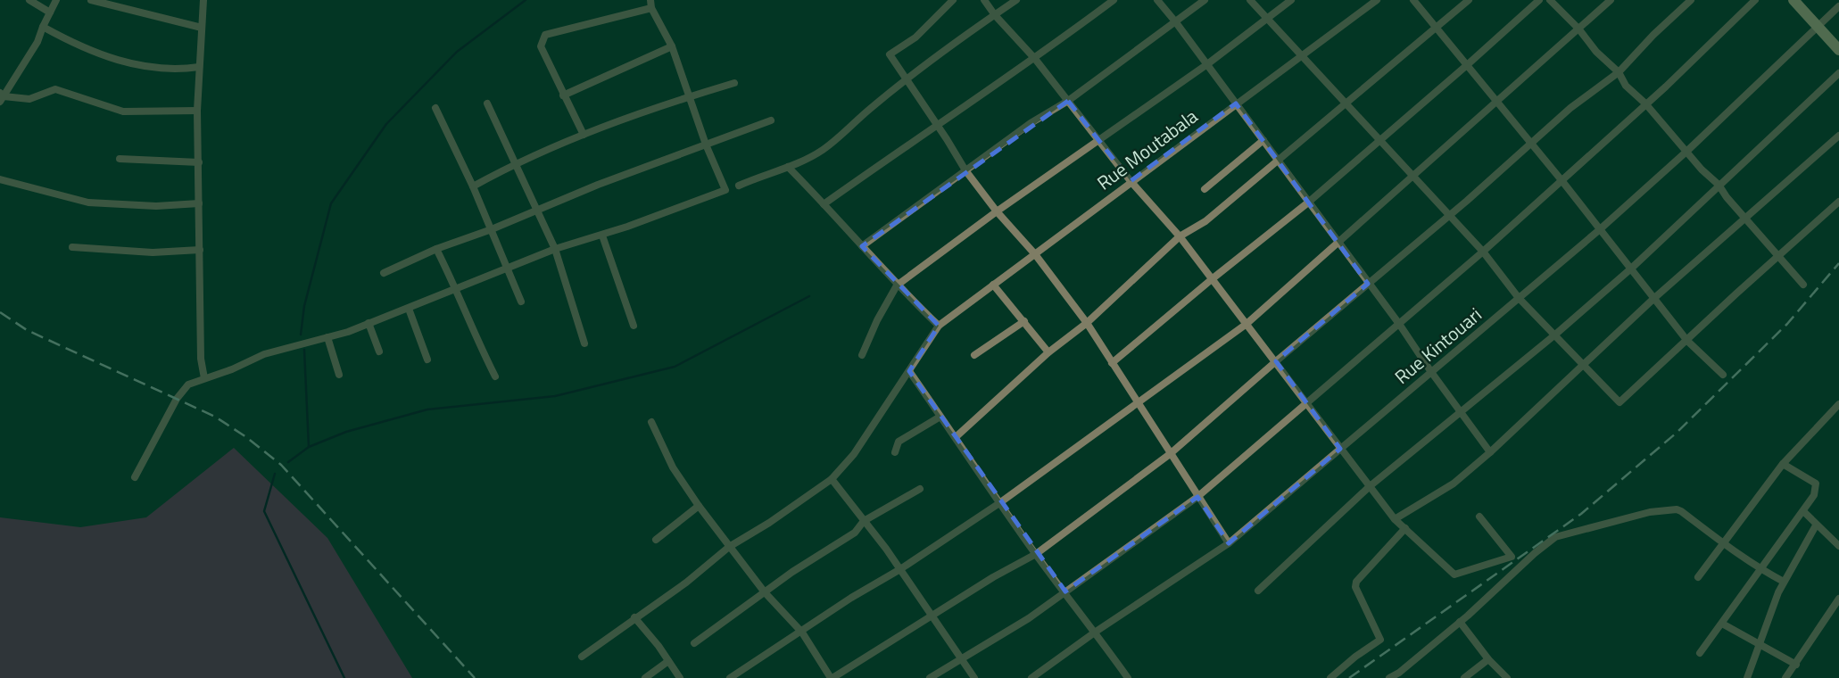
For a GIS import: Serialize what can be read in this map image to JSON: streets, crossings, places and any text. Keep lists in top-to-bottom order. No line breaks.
{"streets":{"street":["Rue Moutabala","Rue Kintouari"]}}
